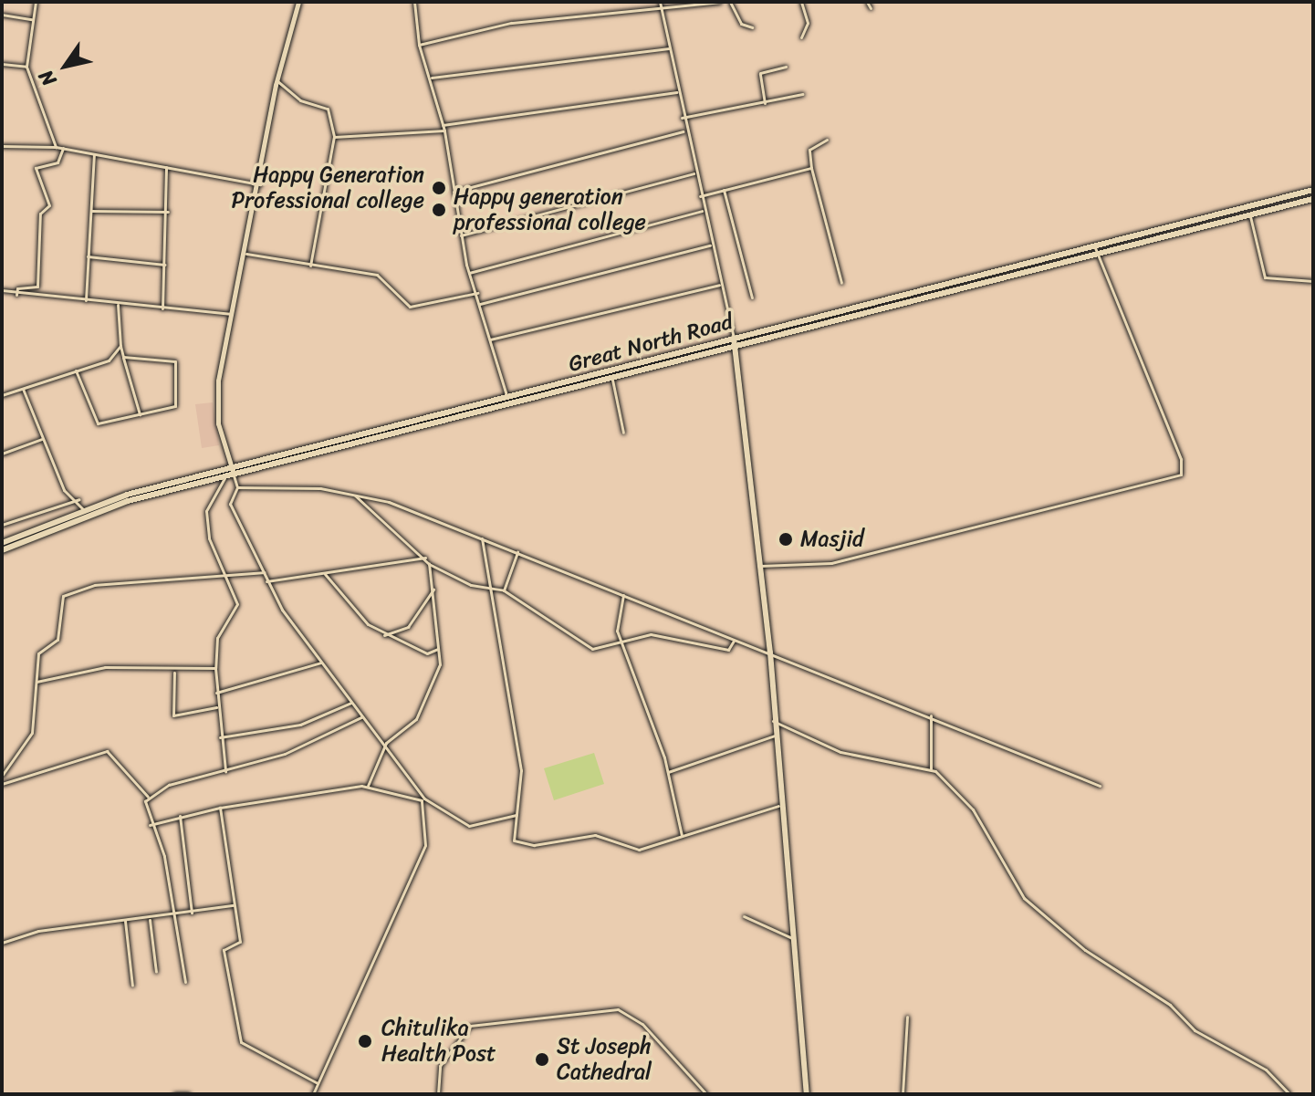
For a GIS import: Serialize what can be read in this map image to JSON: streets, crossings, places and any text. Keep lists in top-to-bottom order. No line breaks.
{"streets":{"main road":["Great North Road"]},"places":["Happy Generation Professional college","Happy generation professional college","Masjid","Chitulika Health Post","St Joseph Cathedral"],"north":"bottom left"}
